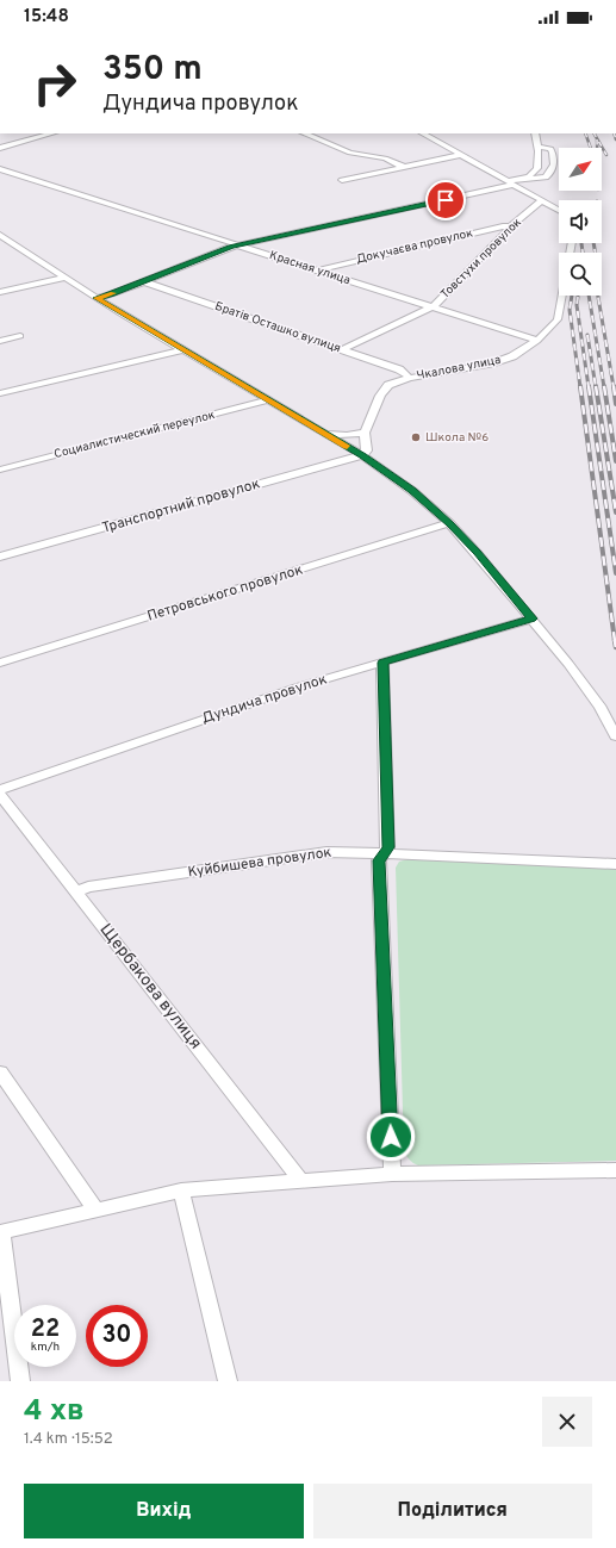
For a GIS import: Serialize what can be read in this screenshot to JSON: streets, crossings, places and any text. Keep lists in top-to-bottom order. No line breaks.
{"streets":{"street":["Докучаєва провулок","Товстухи провулок","Красная улица","Братів Осташко вулиця","Чкалова улица","Социалистический переулок","Транспортний провулок","Петровського провулок","Дундича провулок","Куйбишева провулок","Щербакова вулиця"]},"crossings":[["Докучаєва провулок","Товстухи провулок"],["Докучаєва провулок","Красная улица"],["Товстухи провулок","Красная улица"],["Товстухи провулок","Братів Осташко вулиця"],["Красная улица","Чкалова улица"],["Братів Осташко вулиця","Чкалова улица"],["Чкалова улица","Транспортний провулок"],["Куйбишева провулок","Щербакова вулиця"]],"places":["Школа №6"],"north":"top right","page":{"status":"15:48","turn":["350 m","Дундича провулок"],"speed":"22 km/h","limit":"30","heading":["4 хв","1.4 km · 15:52"],"buttons":["Вихід","Поділитися"]}}
